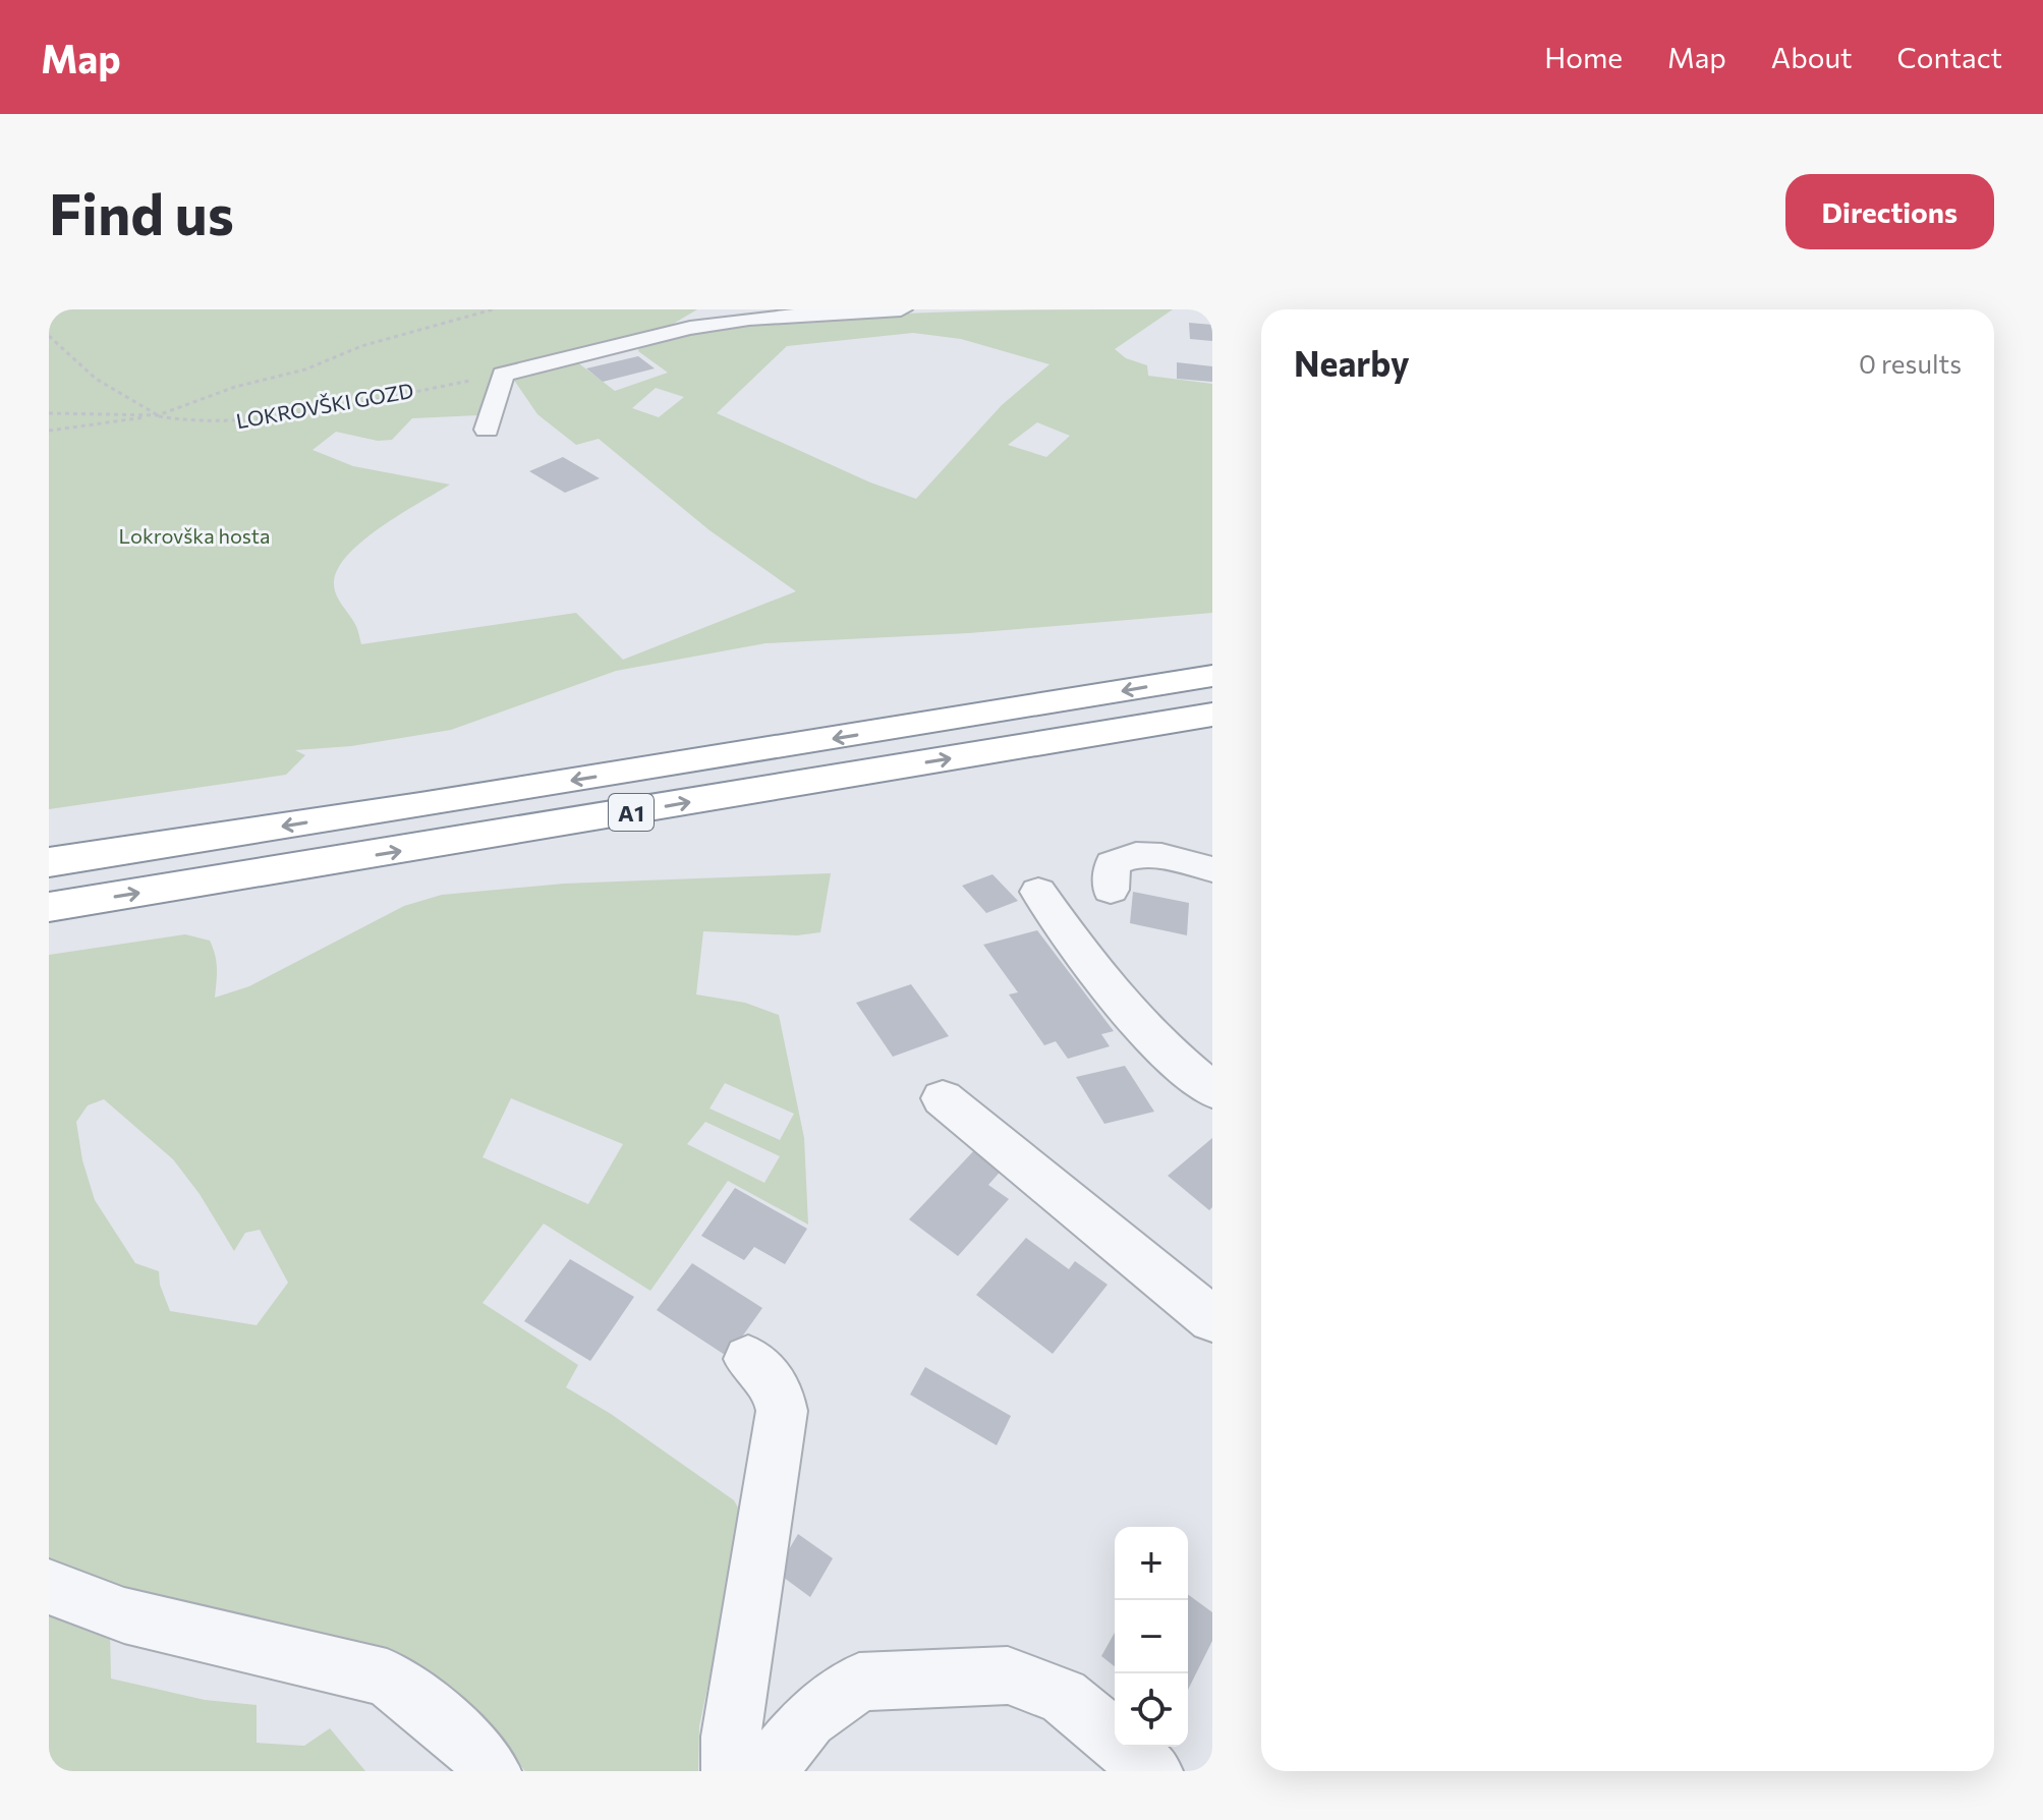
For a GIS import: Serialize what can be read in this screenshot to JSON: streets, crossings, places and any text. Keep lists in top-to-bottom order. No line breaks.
{"streets":{"highway":["A1"],"path":["LOKROVŠKI GOZD"]},"parks":["Lokrovška hosta"],"page":{"header":"Map","nav":["Home","Map","About","Contact"],"buttons":"Directions","title":"Find us","heading":["Nearby","0 results"],"map_buttons":["+","−"]}}
